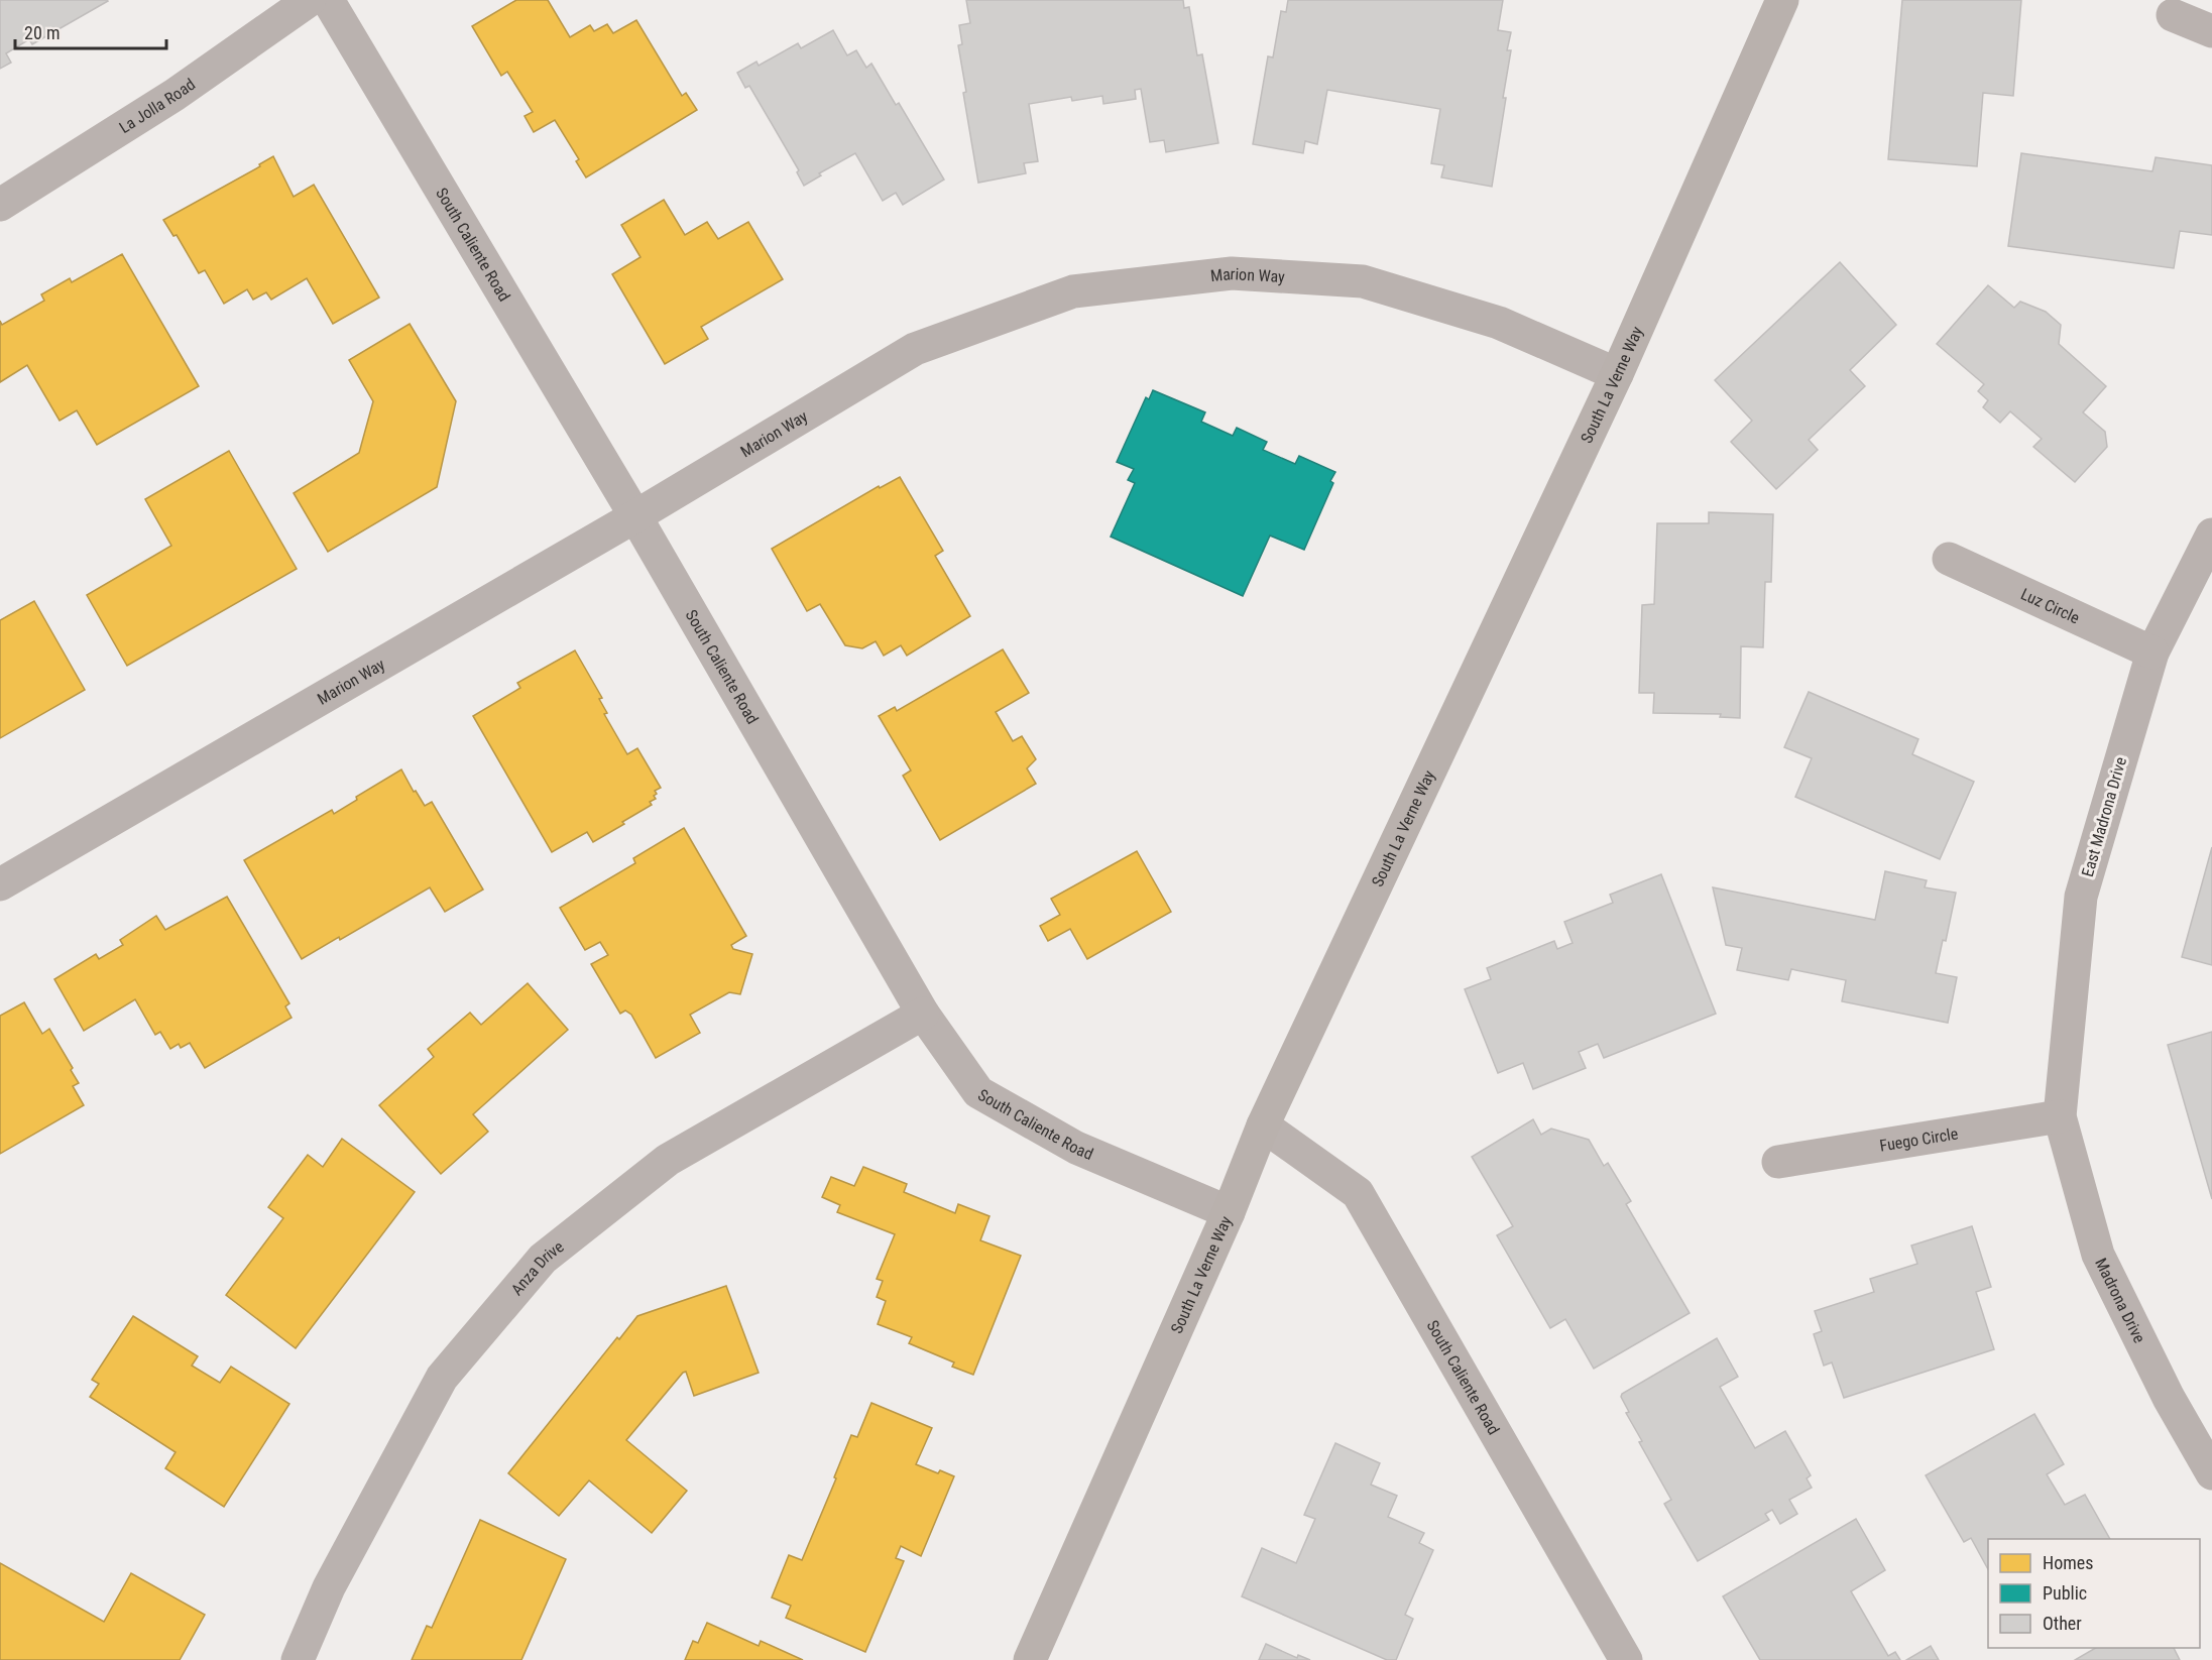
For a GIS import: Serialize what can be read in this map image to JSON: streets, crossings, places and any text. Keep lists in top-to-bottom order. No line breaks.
{"streets":{"street":["La Jolla Road","South Caliente Road","Marion Way","South La Verne Way","Luz Circle","East Madrona Drive","Fuego Circle","Anza Drive","Madrona Drive"]},"crossings":[["South Caliente Road","Marion Way"],["South Caliente Road","South La Verne Way"],["South Caliente Road","Anza Drive"],["Marion Way","South La Verne Way"],["Luz Circle","East Madrona Drive"],["East Madrona Drive","Fuego Circle"],["East Madrona Drive","Madrona Drive"],["Fuego Circle","Madrona Drive"]],"legend":["Homes","Public","Other"],"scale_bar":"20 m"}
